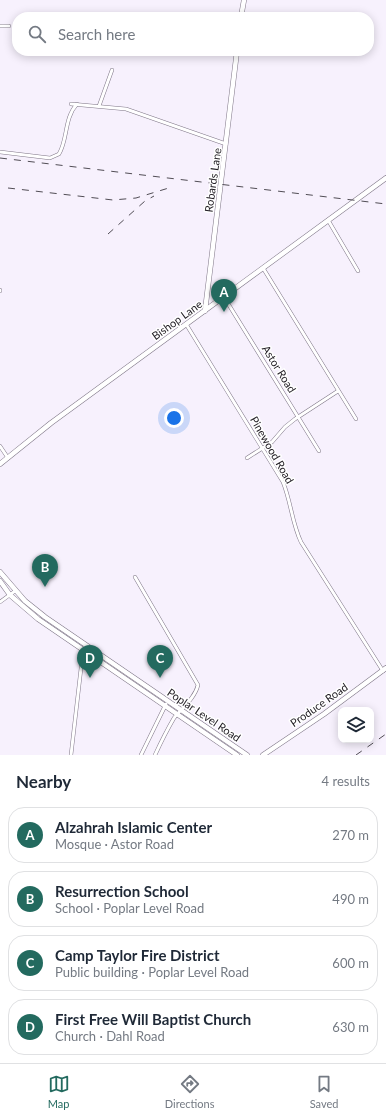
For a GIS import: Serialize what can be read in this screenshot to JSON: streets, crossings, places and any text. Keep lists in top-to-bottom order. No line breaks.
{"streets":{"street":["Robards Lane","Bishop Lane","Astor Road","Pinewood Road","Produce Road","Poplar Level Road"]},"crossings":[["Robards Lane","Bishop Lane"],["Bishop Lane","Astor Road"],["Bishop Lane","Pinewood Road"],["Pinewood Road","Produce Road"]],"page":{"search":"Search here","pins":["A","B","C","D"],"heading":["Nearby","4 results"],"list":[{"mark":"A","name":"Alzahrah Islamic Center","note":"Mosque · Astor Road","value":"270 m"},{"mark":"B","name":"Resurrection School","note":"School · Poplar Level Road","value":"490 m"},{"mark":"C","name":"Camp Taylor Fire District","note":"Public building · Poplar Level Road","value":"600 m"},{"mark":"D","name":"First Free Will Baptist Church","note":"Church · Dahl Road","value":"630 m"}],"nav":["Map","Directions","Saved"]}}
